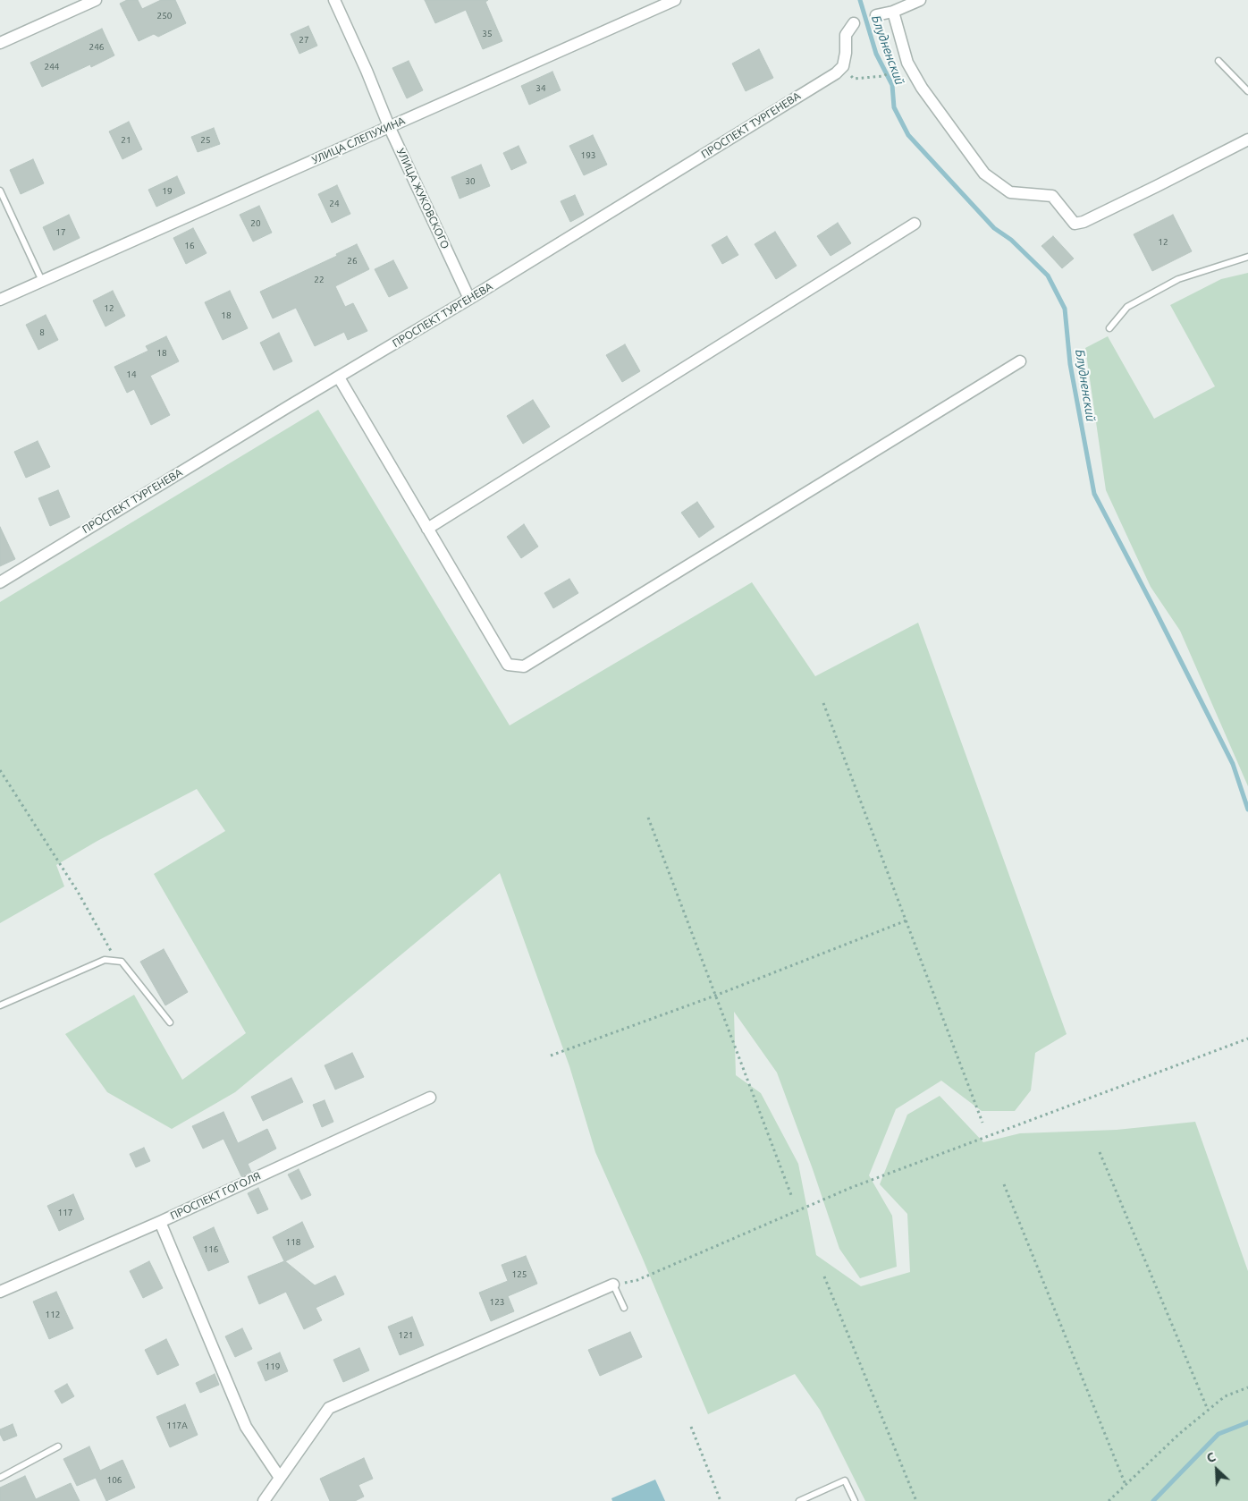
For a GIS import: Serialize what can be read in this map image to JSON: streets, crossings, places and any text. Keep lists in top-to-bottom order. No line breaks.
{"streets":{"street":["ПРОСПЕКТ ТУРГЕНЕВА","УЛИЦА СЛЕПУХИНА","УЛИЦА ЖУКОВСКОГО","ПРОСПЕКТ ГОГОЛЯ"]},"crossings":[["ПРОСПЕКТ ТУРГЕНЕВА","УЛИЦА ЖУКОВСКОГО"],["УЛИЦА СЛЕПУХИНА","УЛИЦА ЖУКОВСКОГО"]],"water":["Блудненский"],"house_numbers":["250","35","27","246","244","34","21","25","193","30","19","24","20","17","12","16","26","22","12","18","8","18","14","117","118","116","125","123","112","121","119","117А","106"],"north":"top left"}
